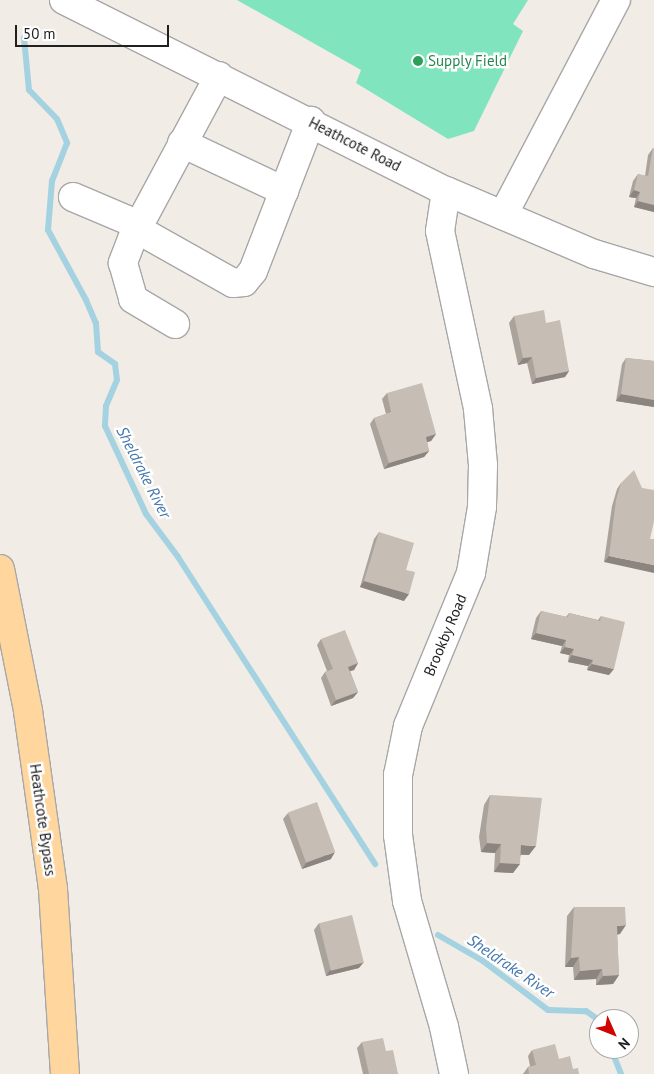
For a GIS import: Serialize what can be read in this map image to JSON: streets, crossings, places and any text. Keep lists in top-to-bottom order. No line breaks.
{"streets":{"main road":["Heathcote Bypass"],"street":["Heathcote Road","Brookby Road"]},"crossings":[["Heathcote Road","Brookby Road"]],"water":["Sheldrake River"],"places":["Supply Field"],"scale_bar":"50 m","north":"bottom right"}
